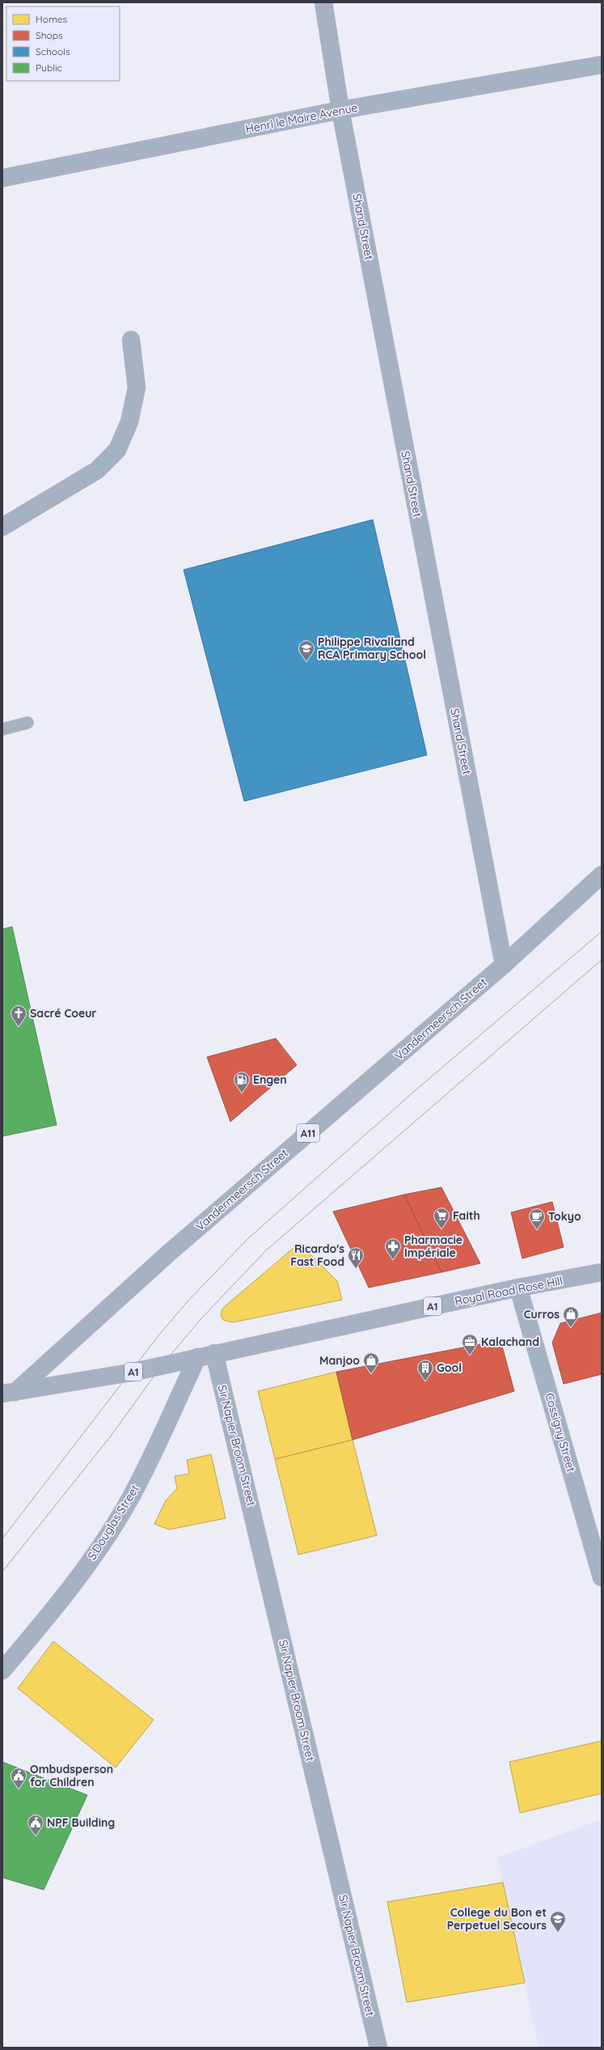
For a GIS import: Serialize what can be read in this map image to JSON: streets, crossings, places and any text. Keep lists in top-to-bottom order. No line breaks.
{"streets":{"main road":["Vandermeersch Street","A11","Royal Road Rose Hill","A1"],"street":["Henri le Maire Avenue","Shand Street","Cossigny Street","Sir Napier Broom Street","S.Douglas Street"]},"crossings":[["Henri le Maire Avenue","Shand Street"],["Shand Street","Vandermeersch Street"],["Vandermeersch Street","A1"],["Royal Road Rose Hill","A1"],["Royal Road Rose Hill","Cossigny Street"],["Royal Road Rose Hill","Sir Napier Broom Street"],["A1","Sir Napier Broom Street"],["A1","S.Douglas Street"]],"places":{"school or university":["Philippe Rivalland RCA Primary School","College du Bon et Perpetuel Secours"],"church":["Sacré Coeur"],"fuel station":["Engen"],"supermarket":["Faith"],"cafe":["Tokyo"],"pharmacy":["Pharmacie Impériale"],"restaurant":["Ricardo's Fast Food"],"shop":["Curros","Manjoo"],"office":["Kalachand"],"building":["Gool"],"public building":["Ombudsperson for Children","NPF Building"]},"legend":["Homes","Shops","Schools","Public"]}
